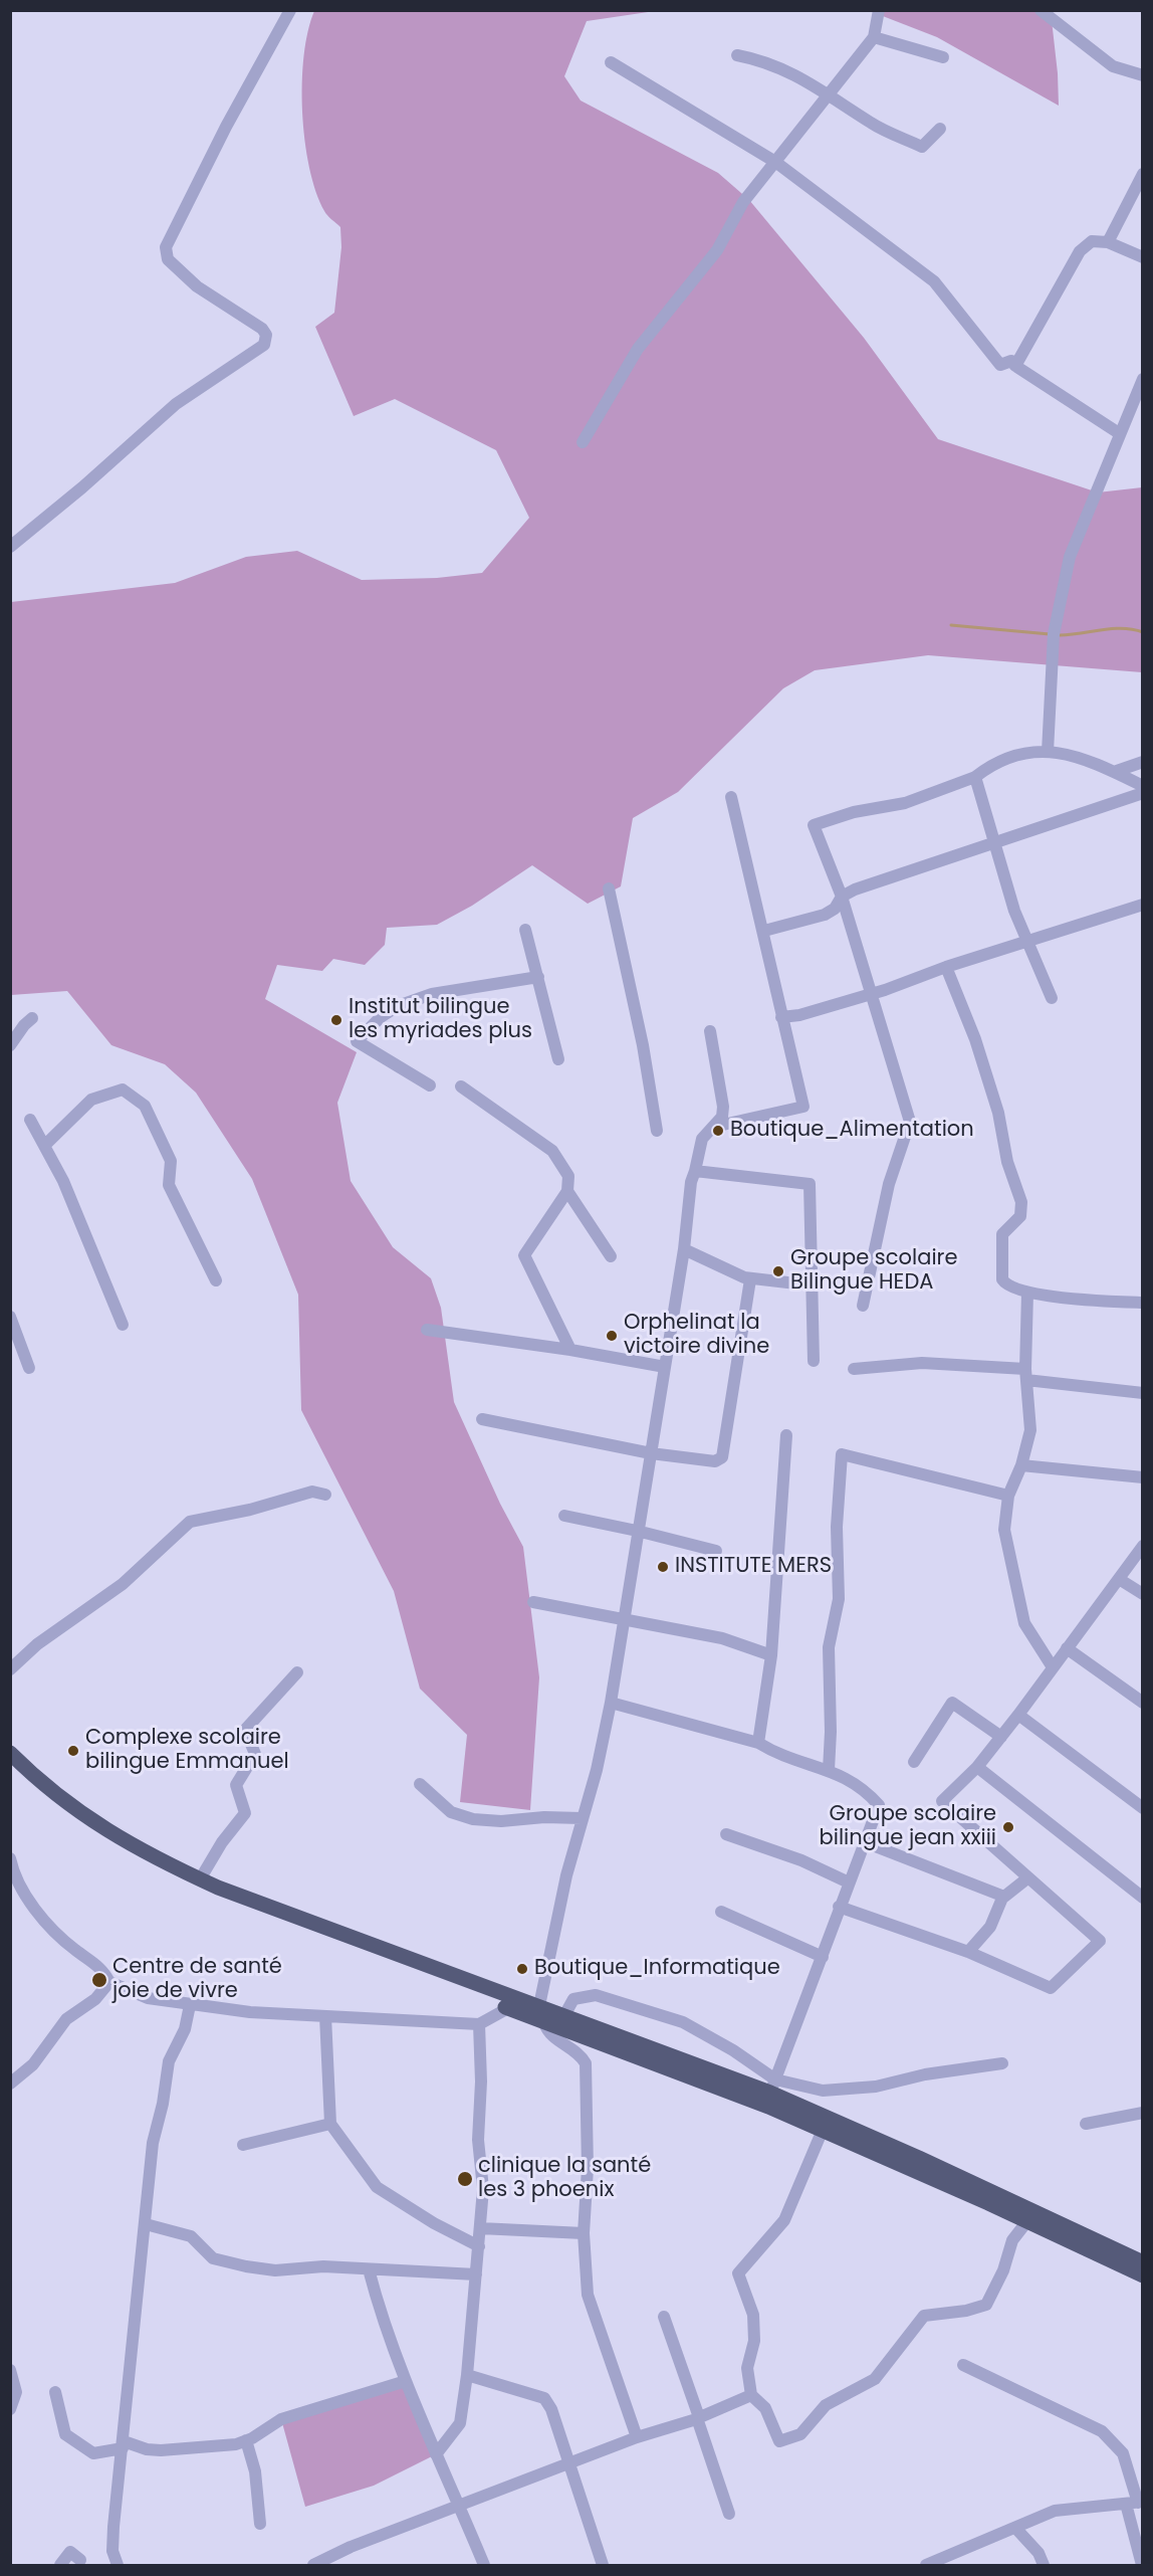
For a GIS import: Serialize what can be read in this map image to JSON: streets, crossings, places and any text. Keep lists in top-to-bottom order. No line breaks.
{"places":["Institut bilingue les myriades plus","Boutique_Alimentation","Groupe scolaire Bilingue HEDA","Orphelinat la victoire divine","INSTITUTE MERS","Complexe scolaire bilingue Emmanuel","Groupe scolaire bilingue jean xxiii","Boutique_Informatique","Centre de santé joie de vivre","clinique la santé les 3 phoenix"]}
